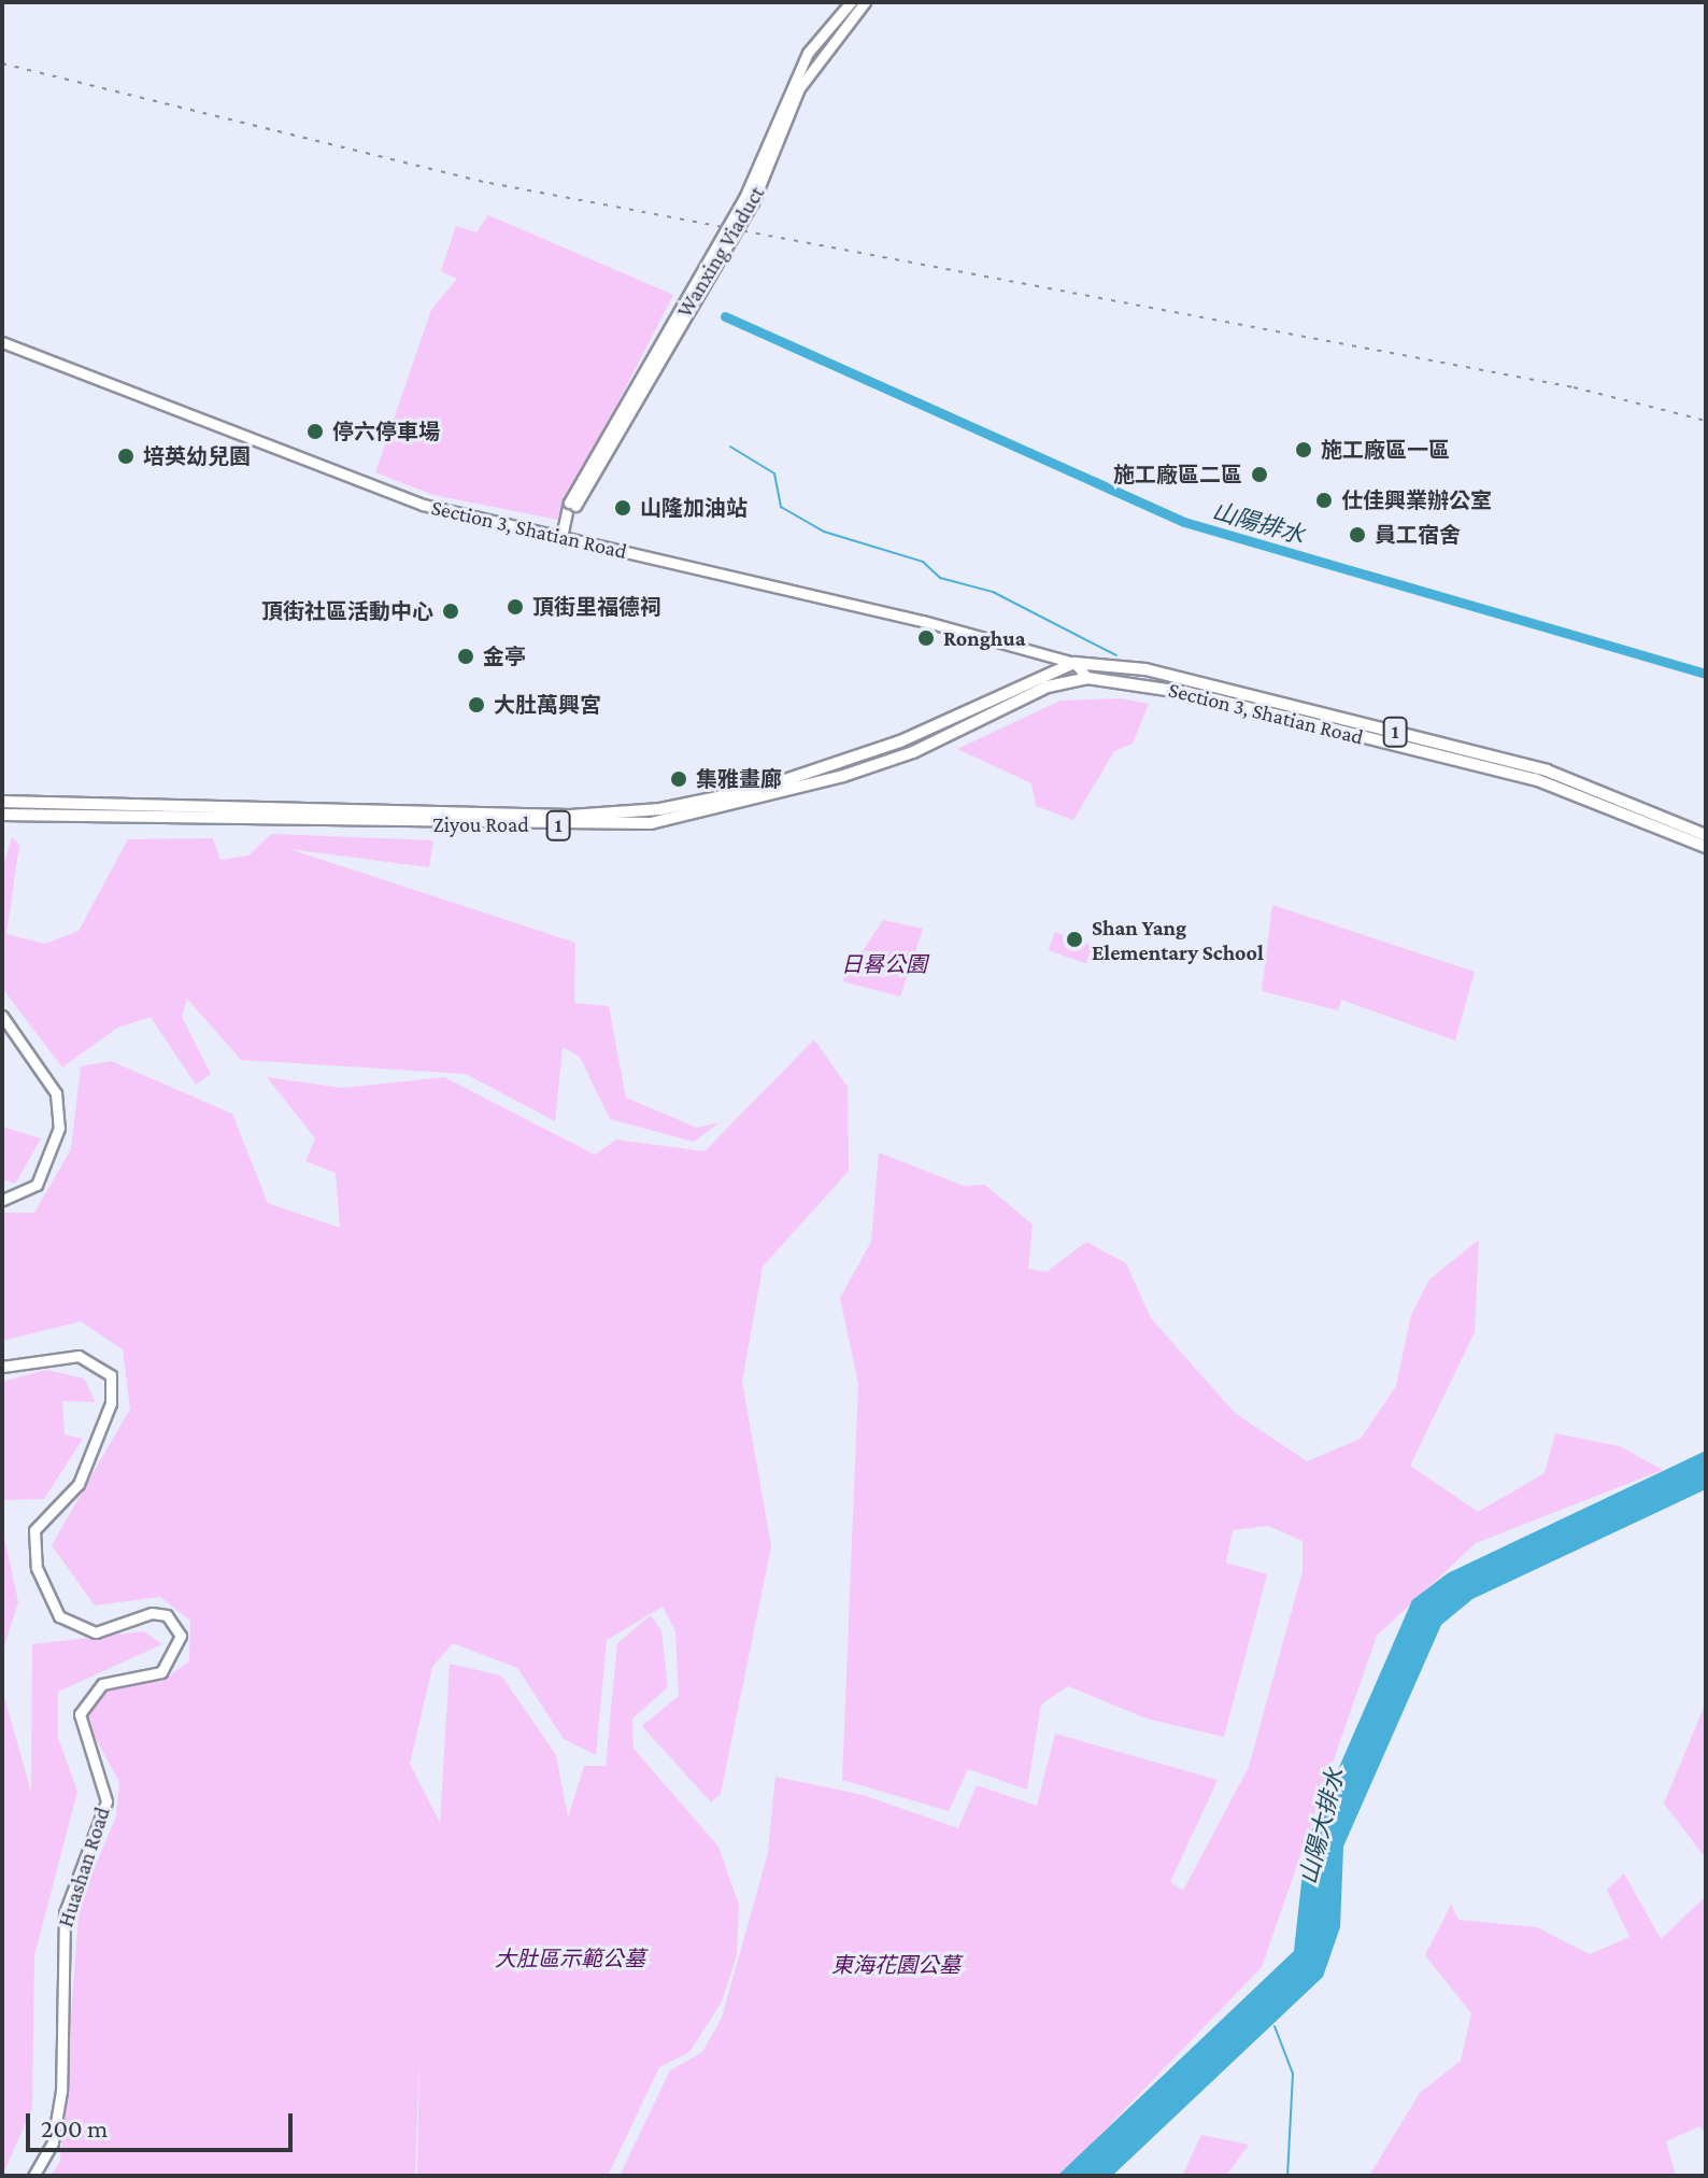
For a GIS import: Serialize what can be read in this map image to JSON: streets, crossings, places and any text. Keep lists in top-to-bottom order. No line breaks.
{"streets":{"main road":["Section 3, Shatian Road","1","Ziyou Road"],"street":["Wanxing Viaduct","Huashan Road"]},"crossings":[["Section 3, Shatian Road","Ziyou Road"]],"water":["山陽排水","山陽大排水"],"parks":["日晷公園","大肚區示範公墓","東海花園公墓"],"places":["停六停車場","施工廠區一區","培英幼兒園","施工廠區二區","仕佳興業辦公室","山隆加油站","員工宿舍","頂街里福德祠","頂街社區活動中心","Ronghua","金亭","大肚萬興宮","集雅畫廊","Shan Yang Elementary School"],"scale_bar":"200 m"}
